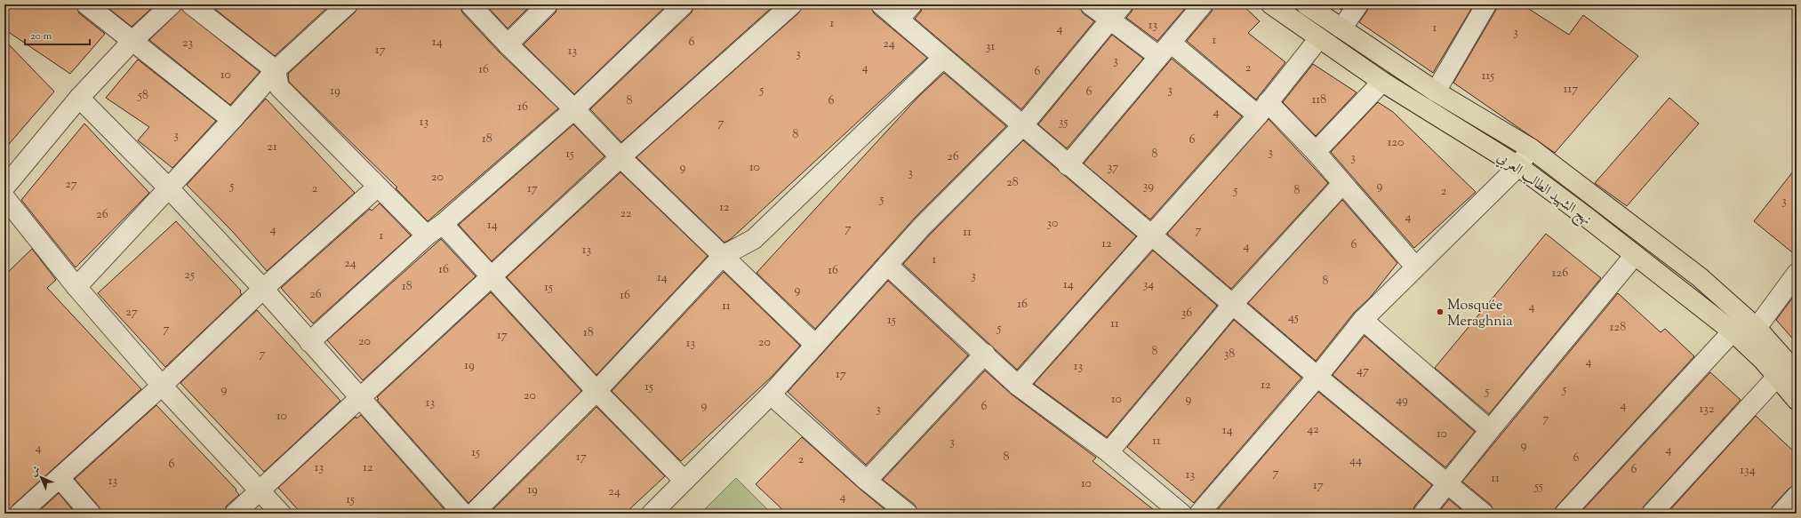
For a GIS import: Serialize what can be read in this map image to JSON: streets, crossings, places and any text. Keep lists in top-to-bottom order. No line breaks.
{"streets":{"main road":["نهج الشهيد الطالب العربي"]},"places":["Mosquée Meraghnia"],"house_numbers":["1","13","1","4","3","1","14","6","23","24","31","17","13","3","3","4","2","16","6","10","115","117","5","3","19","6","58","118","8","6","16","4","13","35","7","8","3","18","6","120","21","3","15","8","26","3","9","10","37","3","20","28","27","5","39","9","2","17","5","8","2","5","3","12","22","26","4","30","14","7","4","7","11","1","12","6","4","13","1","24","16","16","126","25","3","14","8","14","34","18","15","9","26","16","16","11","4","27","36","45","15","11","128","5","7","18","17","20","20","13","8","7","38","4","19","13","47","17","12","15","9","5","5","20","10","9","49","13","9","4","6","3","132","10","7","42","14","10","11","3","9","4","4","15","17","8","6","2","44","6","13","12","6","134","7","13","11","13","10","17","55","19","24","4","15"],"scale_bar":"20 m","north":"top left"}
